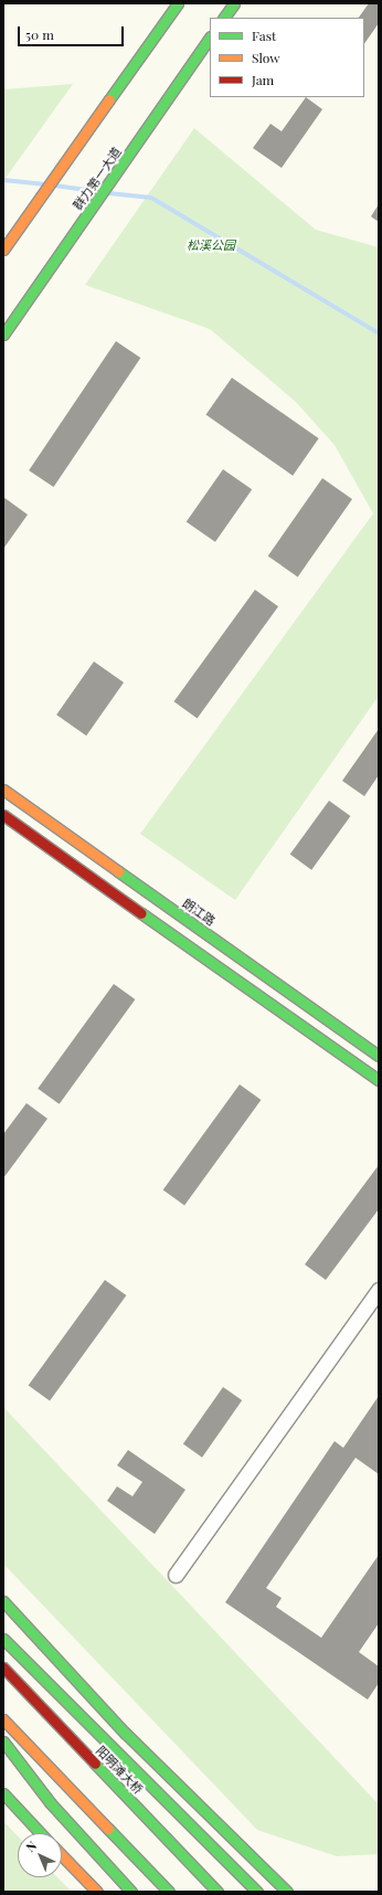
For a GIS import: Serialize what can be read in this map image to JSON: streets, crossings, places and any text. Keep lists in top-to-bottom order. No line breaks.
{"streets":{"main road":["群力第一大道","朗江路","阳明滩大桥"]},"parks":["松溪公园"],"legend":["Fast","Slow","Jam"],"scale_bar":"50 m","north":"top left"}
